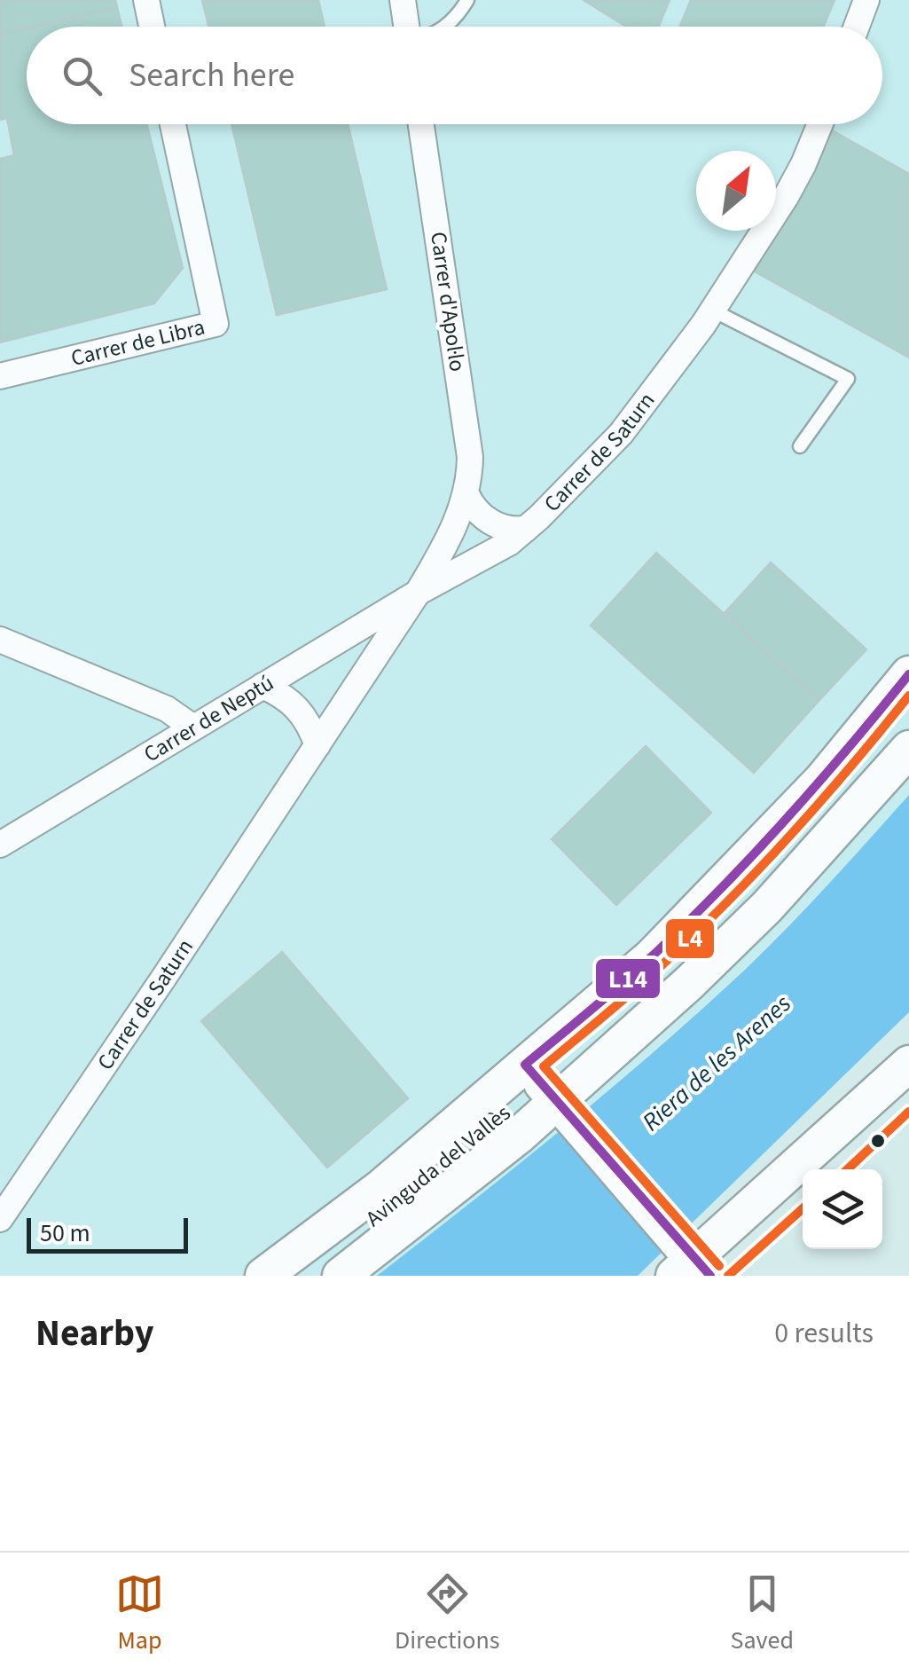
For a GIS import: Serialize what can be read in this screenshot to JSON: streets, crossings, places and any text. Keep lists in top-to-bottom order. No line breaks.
{"streets":{"main road":["Avinguda del Vallès"],"street":["Carrer d'Apol·lo","Carrer de Libra","Carrer de Saturn","Carrer de Neptú"]},"crossings":[["Carrer d'Apol·lo","Carrer de Saturn"],["Carrer d'Apol·lo","Carrer de Neptú"],["Carrer de Saturn","Carrer de Neptú"]],"water":["Riera de les Arenes"],"lines":["transit line L14","transit line L4"],"scale_bar":"50 m","north":"top right","page":{"search":"Search here","scale":"50 m","heading":["Nearby","0 results"],"nav":["Map","Directions","Saved"]}}
